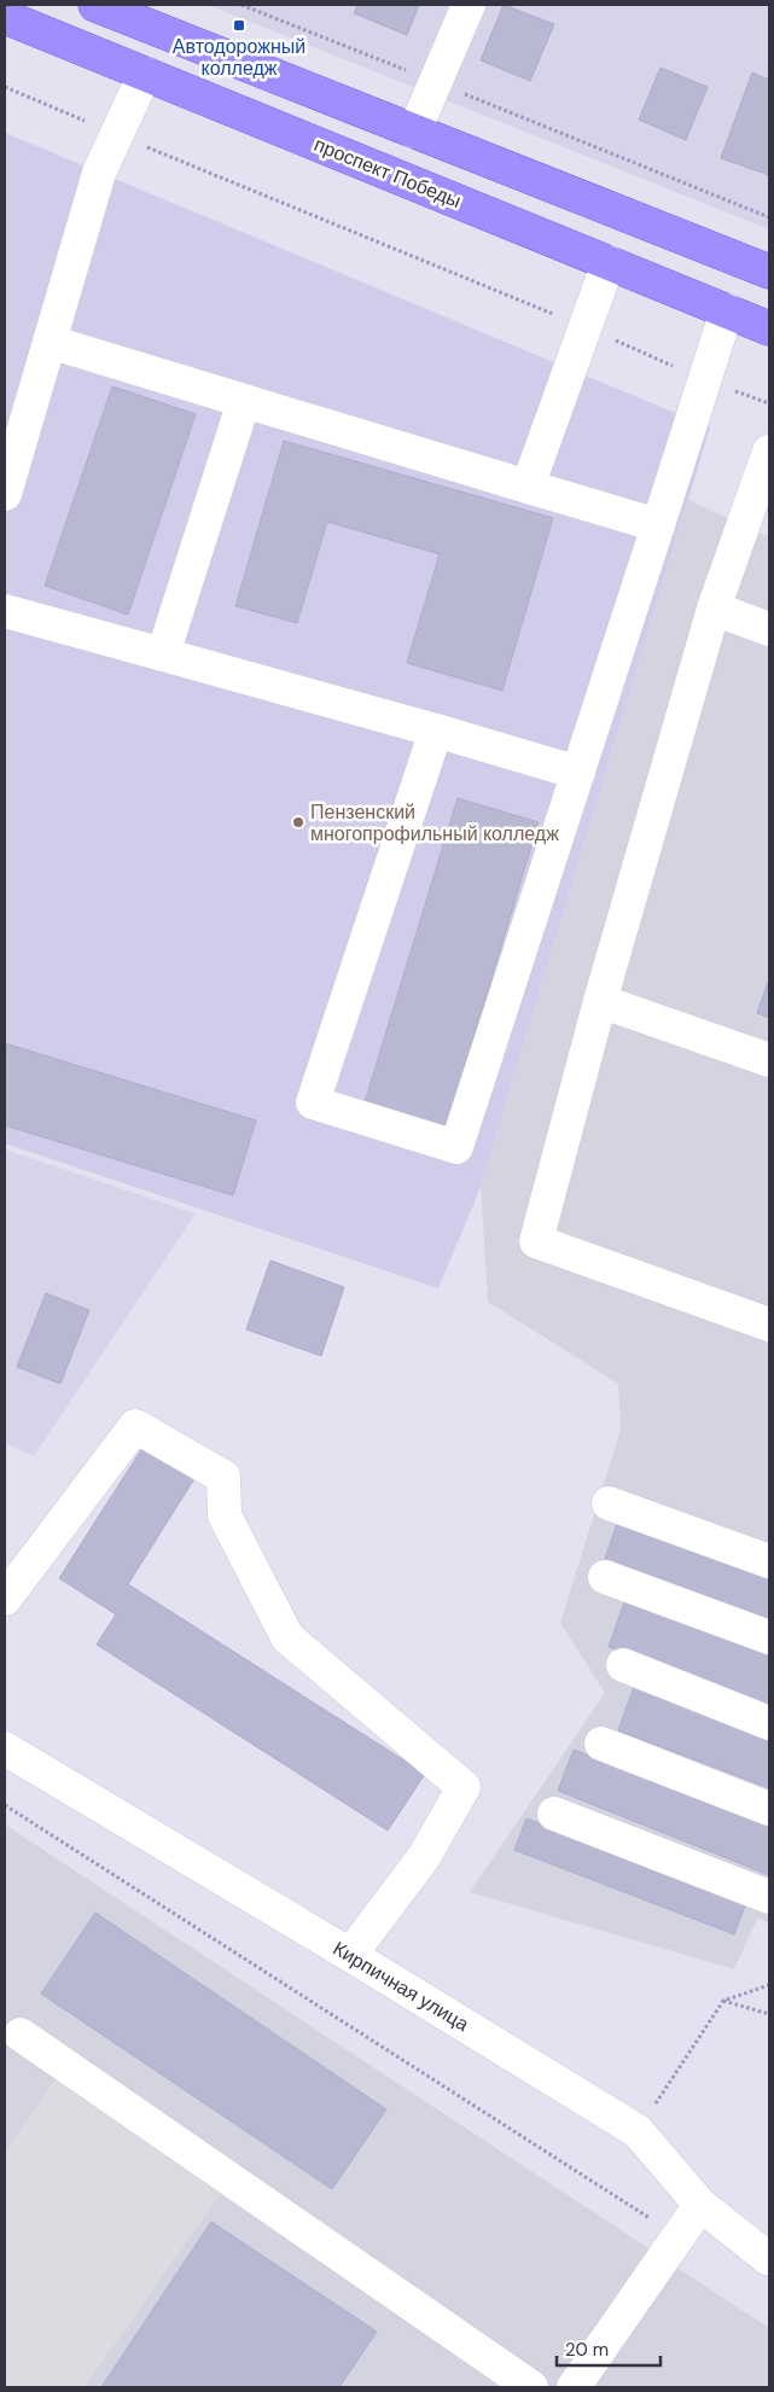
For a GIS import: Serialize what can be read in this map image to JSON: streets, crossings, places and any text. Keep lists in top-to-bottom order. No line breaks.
{"streets":{"main road":["проспект Победы"],"street":["Кирпичная улица"]},"places":{"transit":["Автодорожный колледж"],"other":["Пензенский многопрофильный колледж"]},"scale_bar":"20 m"}
